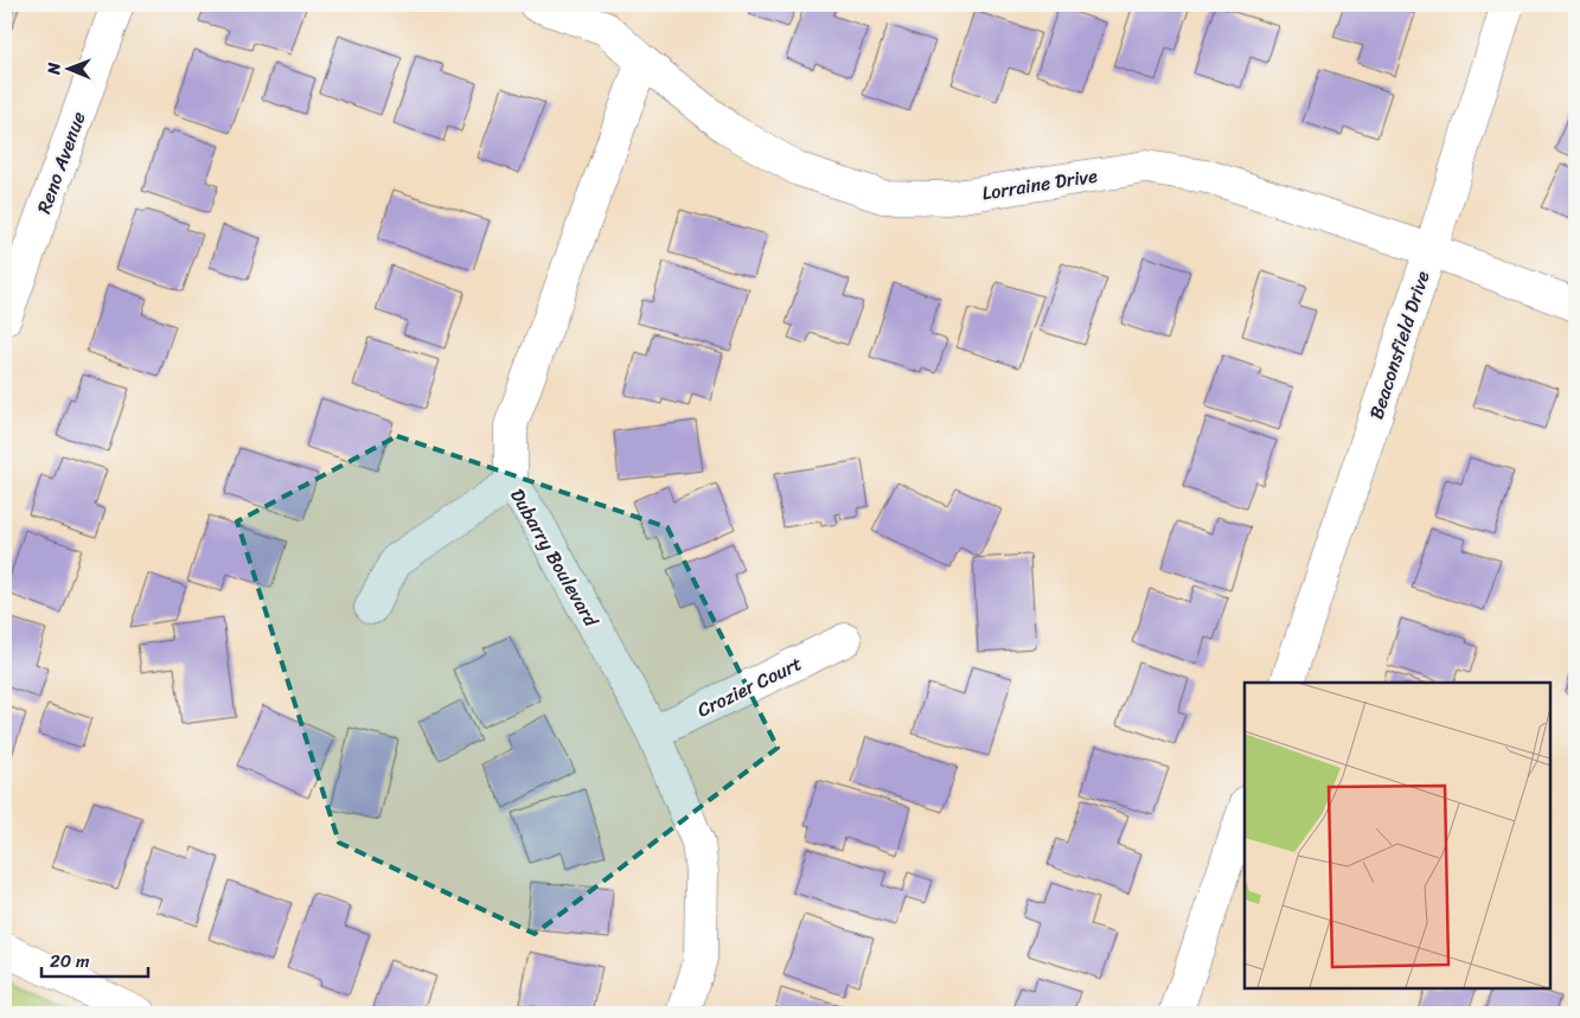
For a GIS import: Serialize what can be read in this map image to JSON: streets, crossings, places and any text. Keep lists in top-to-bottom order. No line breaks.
{"streets":{"street":["Reno Avenue","Lorraine Drive","Beaconsfield Drive","Dubarry Boulevard","Crozier Court"]},"crossings":[["Lorraine Drive","Beaconsfield Drive"],["Lorraine Drive","Dubarry Boulevard"],["Dubarry Boulevard","Crozier Court"]],"scale_bar":"20 m","north":"left"}
